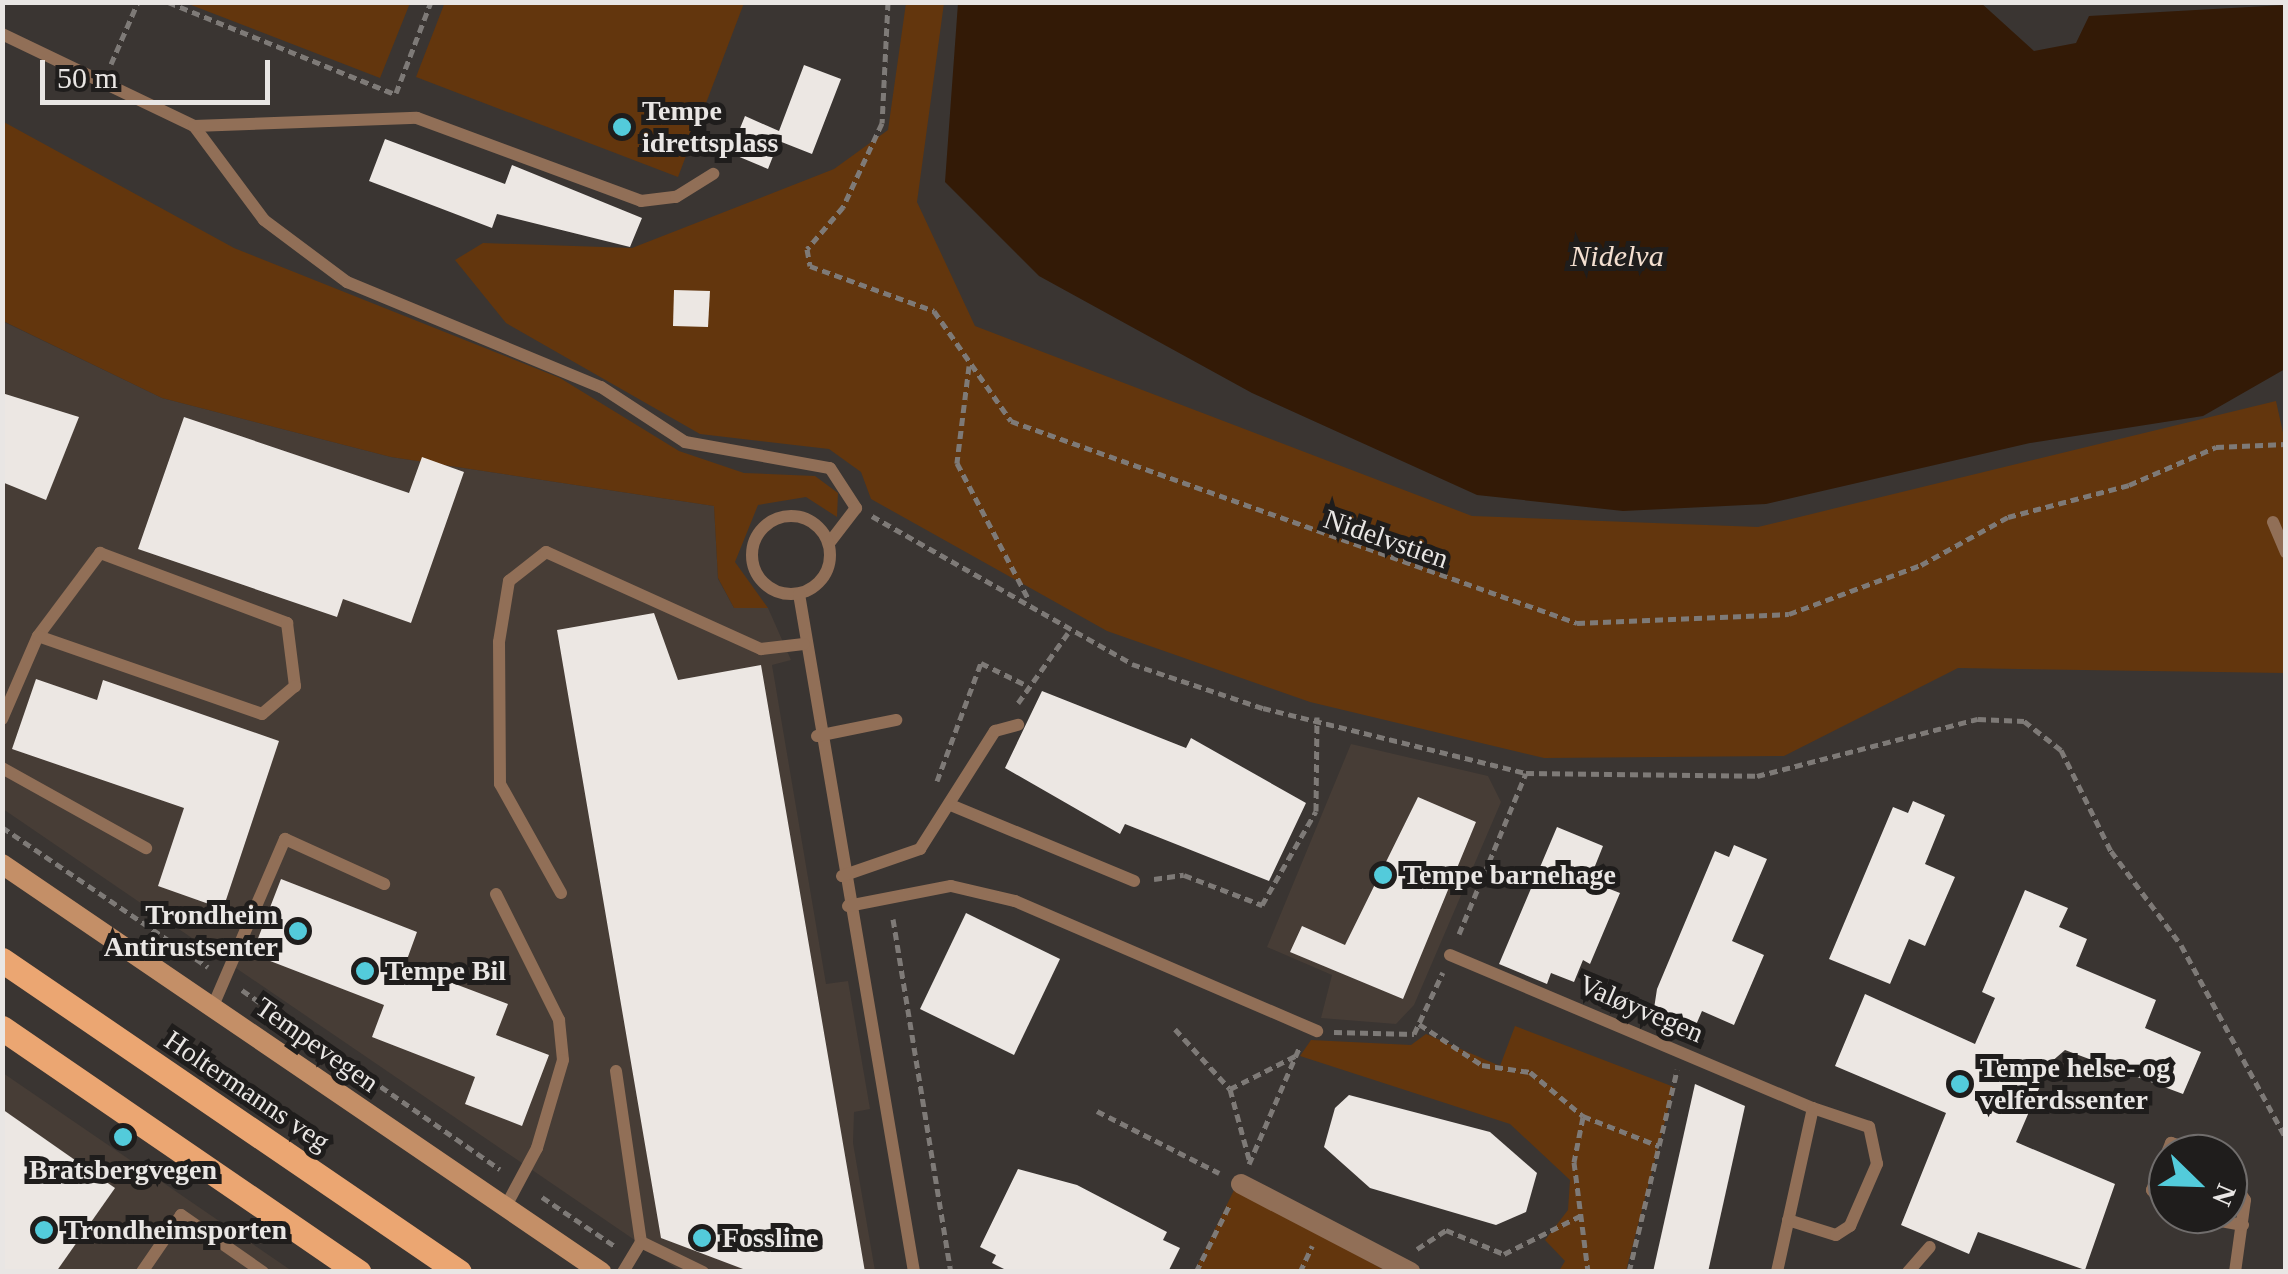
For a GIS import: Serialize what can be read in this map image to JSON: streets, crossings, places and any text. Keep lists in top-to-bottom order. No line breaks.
{"streets":{"main road":["Holtermanns veg"],"street":["Tempevegen"],"lane":["Valøyvegen"],"path":["Nidelvstien"]},"water":["Nidelva"],"places":["Tempe idrettsplass","Tempe barnehage","Trondheim Antirustsenter","Tempe Bil","Tempe helse- og velferdssenter","Bratsbergvegen","Trondheimsporten","Fossline"],"scale_bar":"50 m","north":"bottom right"}
